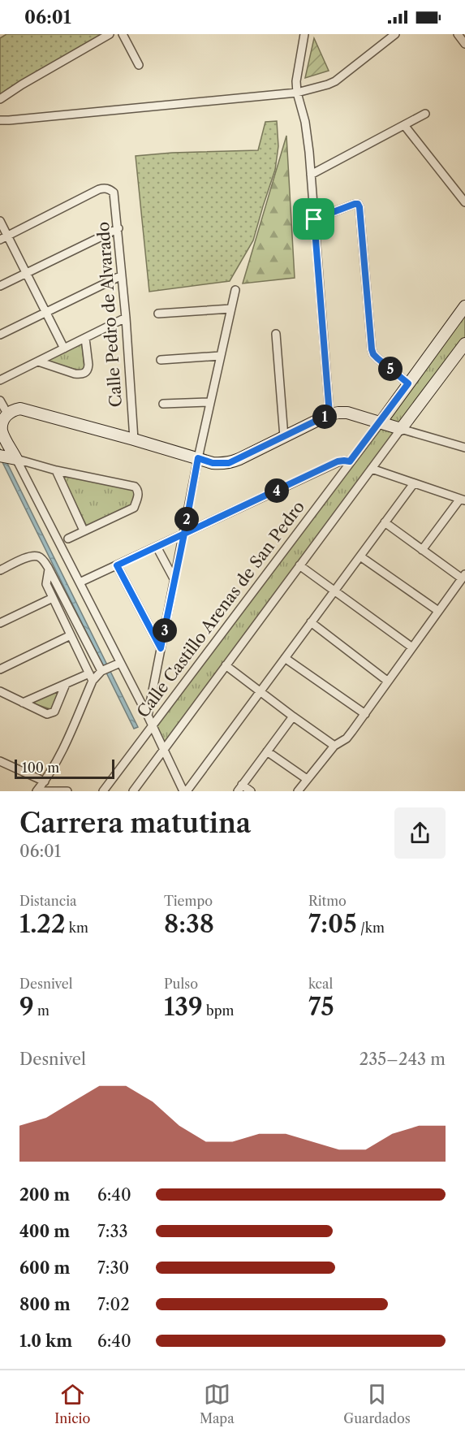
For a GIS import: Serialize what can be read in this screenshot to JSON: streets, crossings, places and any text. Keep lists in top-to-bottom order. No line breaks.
{"streets":{"street":["Calle Pedro de Alvarado","Calle Castillo Arenas de San Pedro"]},"scale_bar":"100 m","page":{"status":"06:01","pins":["5","1","4","2","3"],"scale":"100 m","heading":["Carrera matutina","06:01"],"stats":[["Distancia","1.22 km"],["Tiempo","8:38"],["Ritmo","7:05 /km"],["Desnivel","9 m"],["Pulso","139 bpm"],["kcal","75"]],"chart":["Desnivel","235–243 m"],"list":[{"name":"200 m","note":"6:40"},{"name":"400 m","note":"7:33"},{"name":"600 m","note":"7:30"},{"name":"800 m","note":"7:02"},{"name":"1.0 km","note":"6:40"}],"tabs":["Inicio","Mapa","Guardados"]}}
